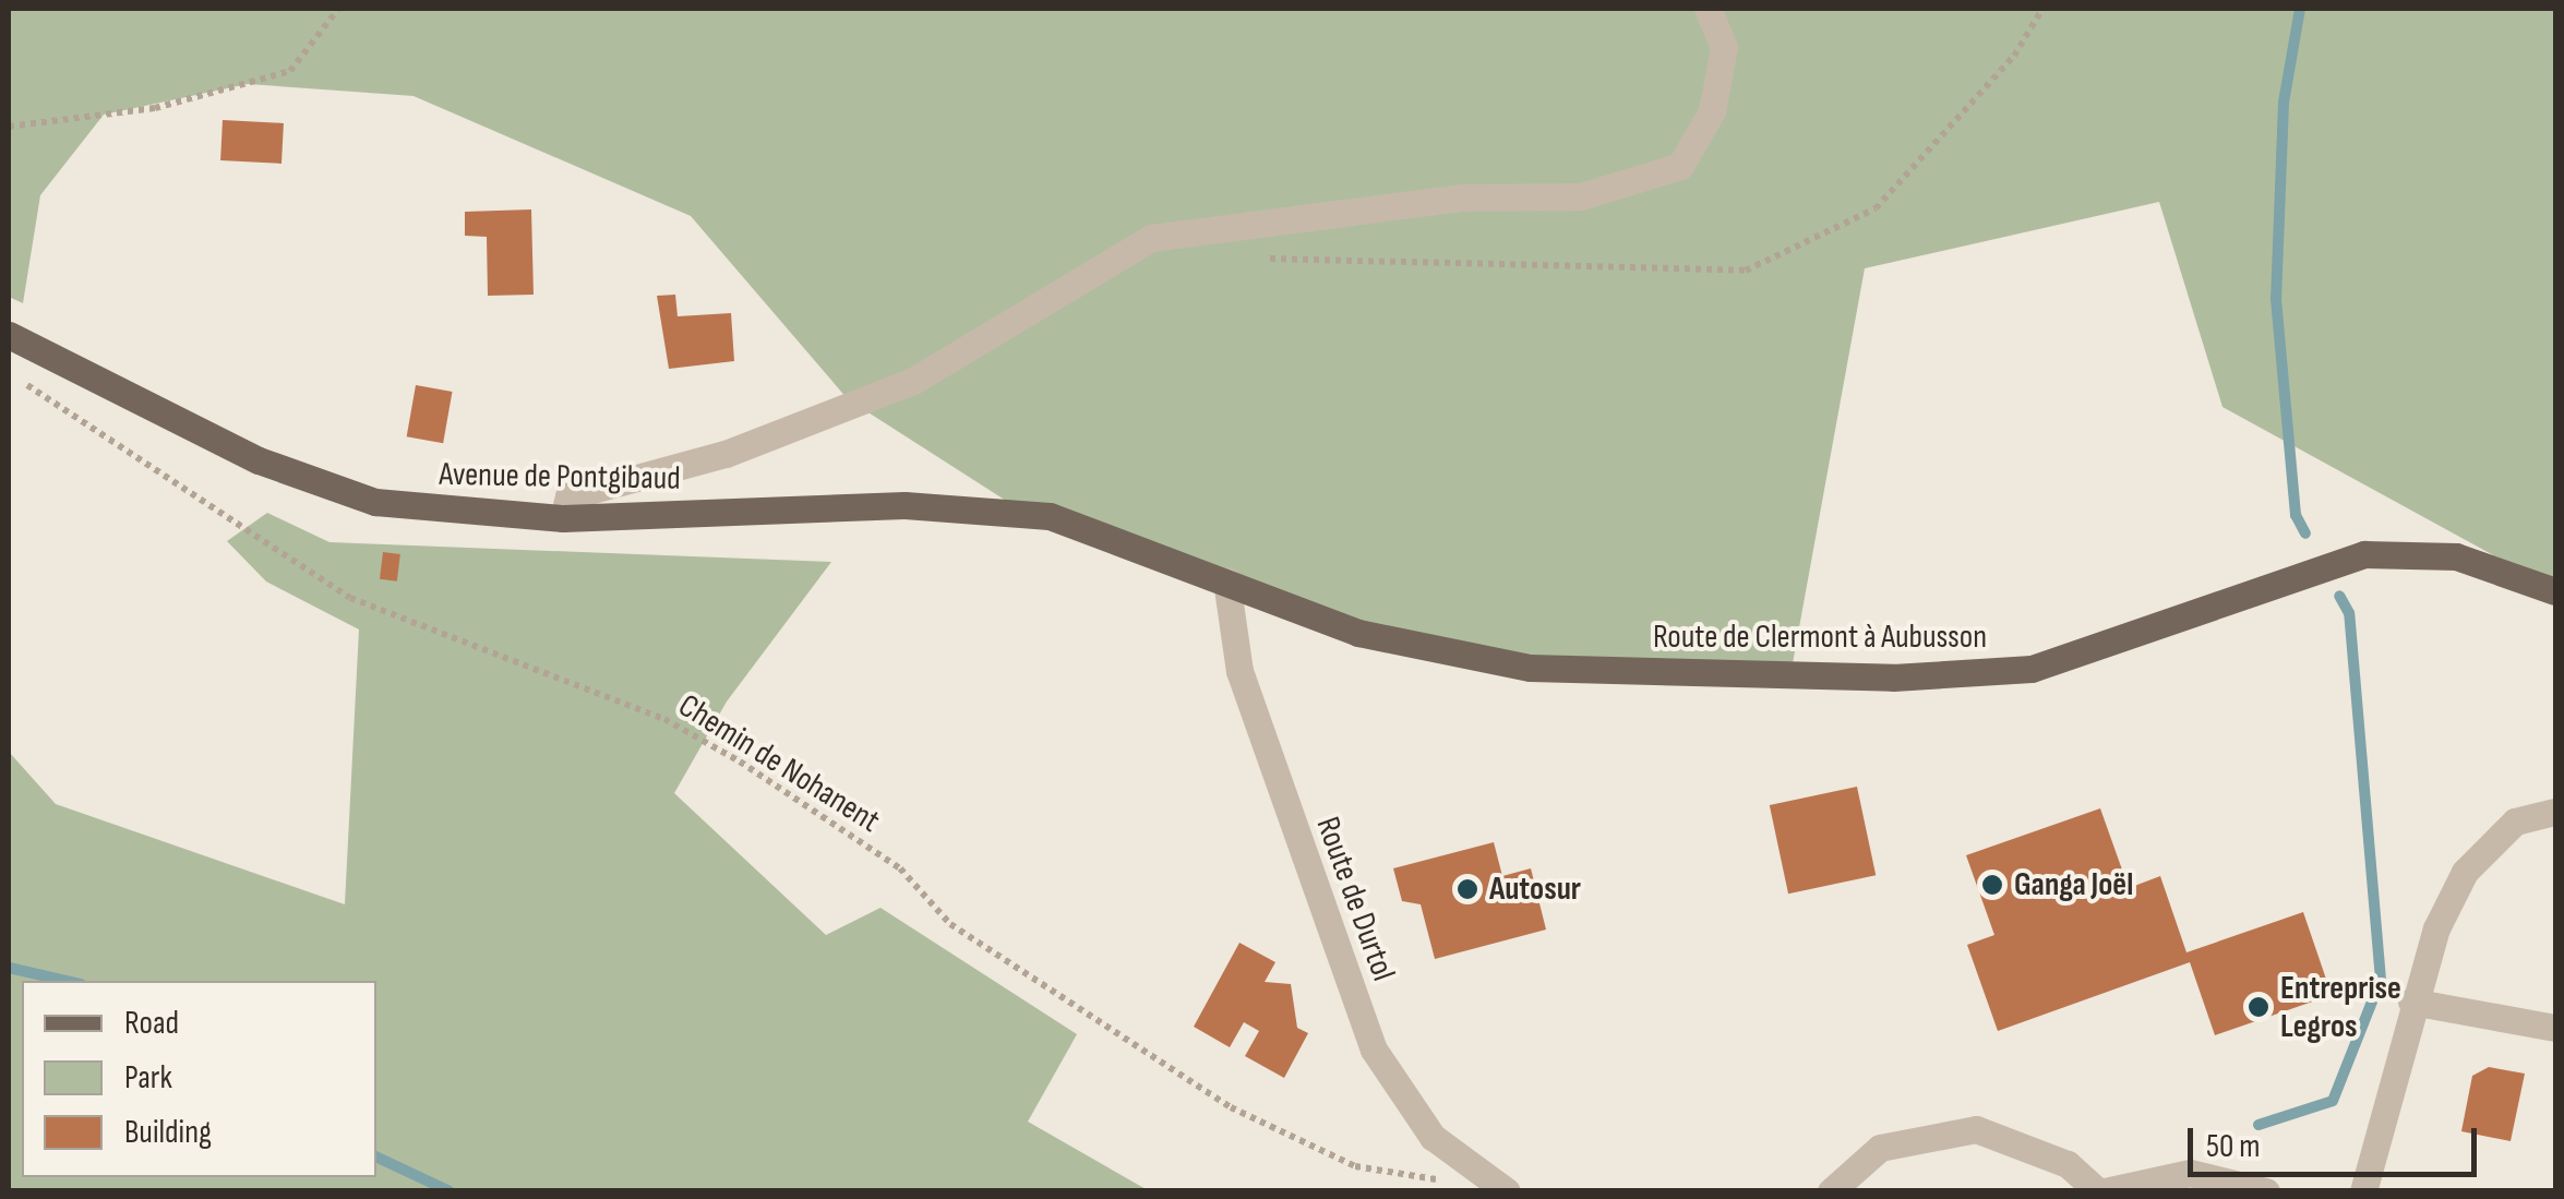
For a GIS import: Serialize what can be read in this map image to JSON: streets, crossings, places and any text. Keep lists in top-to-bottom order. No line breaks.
{"streets":{"main road":["Avenue de Pontgibaud","Route de Clermont à Aubusson"],"street":["Route de Durtol"],"path":["Chemin de Nohanent"]},"crossings":[["Avenue de Pontgibaud","Route de Clermont à Aubusson"],["Avenue de Pontgibaud","Chemin de Nohanent"],["Route de Clermont à Aubusson","Route de Durtol"],["Chemin de Nohanent","Route de Durtol"]],"places":["Ganga Joël","Autosur","Entreprise Legros"],"legend":["Road","Park","Building"],"scale_bar":"50 m"}
